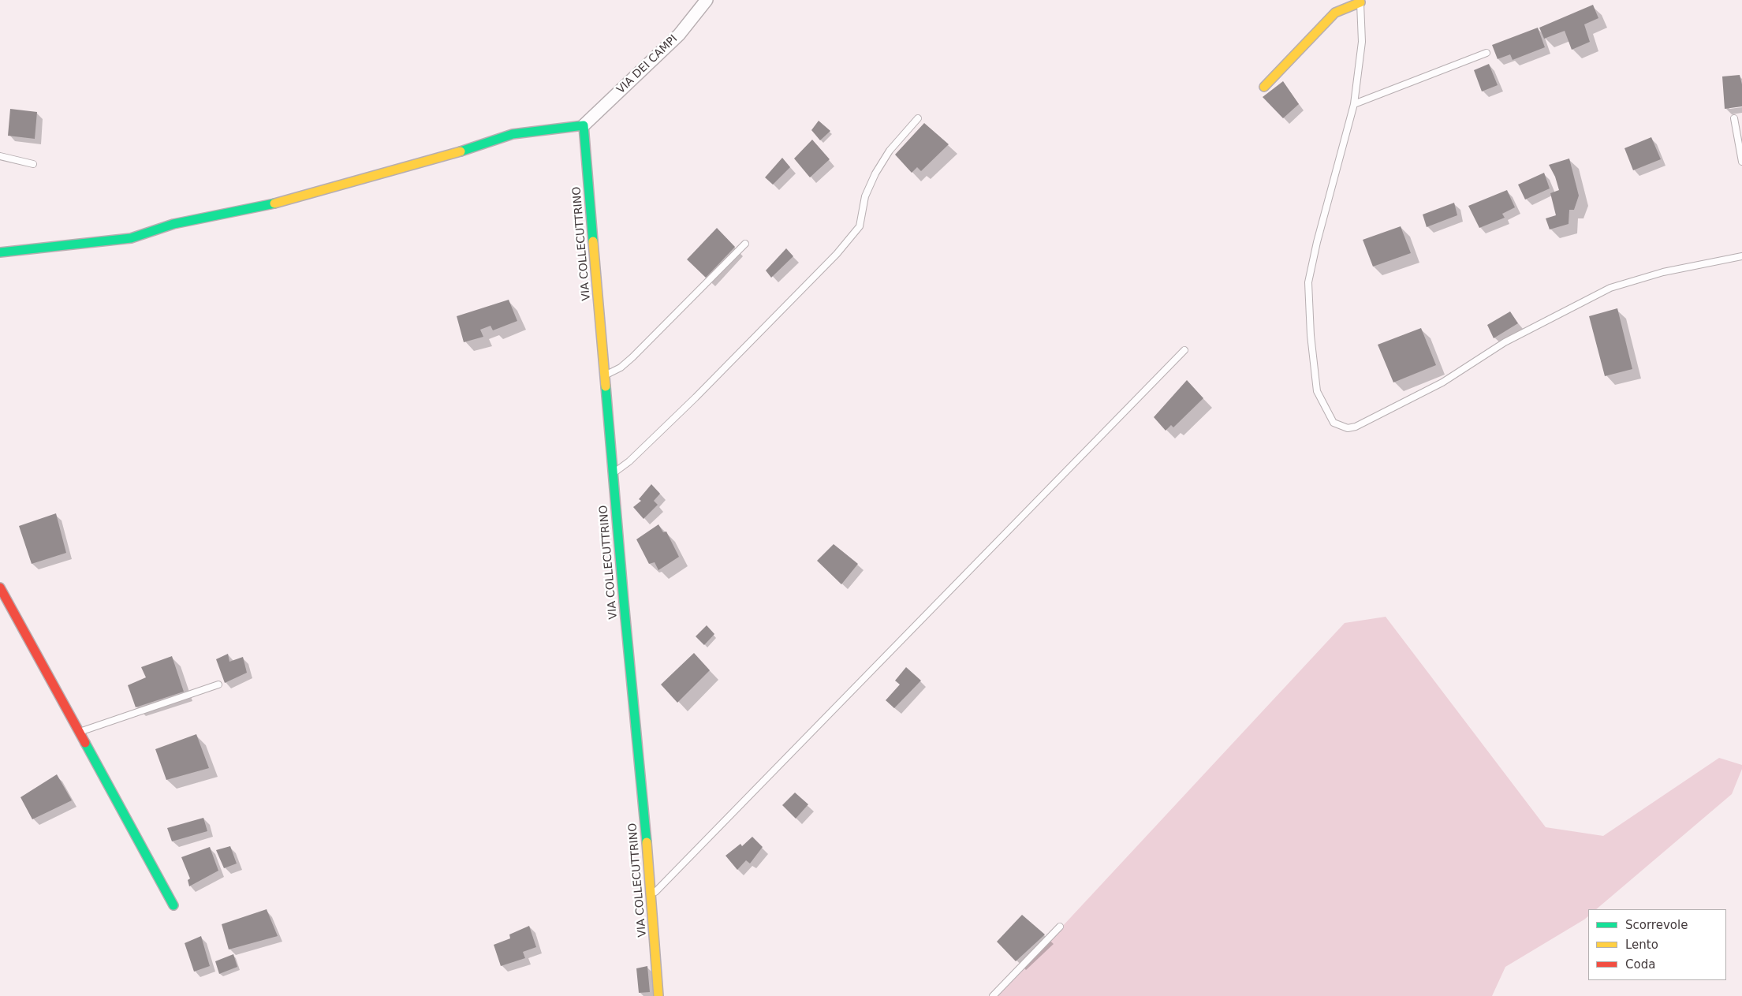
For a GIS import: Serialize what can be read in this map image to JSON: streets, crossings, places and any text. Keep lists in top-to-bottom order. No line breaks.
{"streets":{"street":["VIA DEI CAMPI","VIA COLLECUTTRINO"]},"crossings":[["VIA DEI CAMPI","VIA COLLECUTTRINO"]],"legend":["Scorrevole","Lento","Coda"]}
